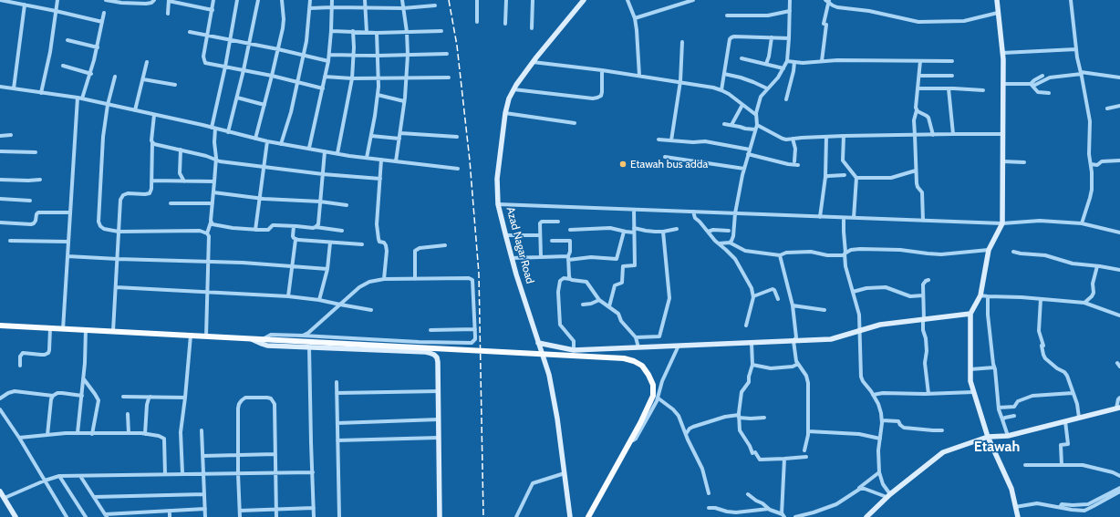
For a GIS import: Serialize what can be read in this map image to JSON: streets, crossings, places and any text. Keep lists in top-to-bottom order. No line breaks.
{"streets":{"street":["Azad Nagar Road"]},"districts":["Etawah"],"places":["Etawah bus adda"]}
